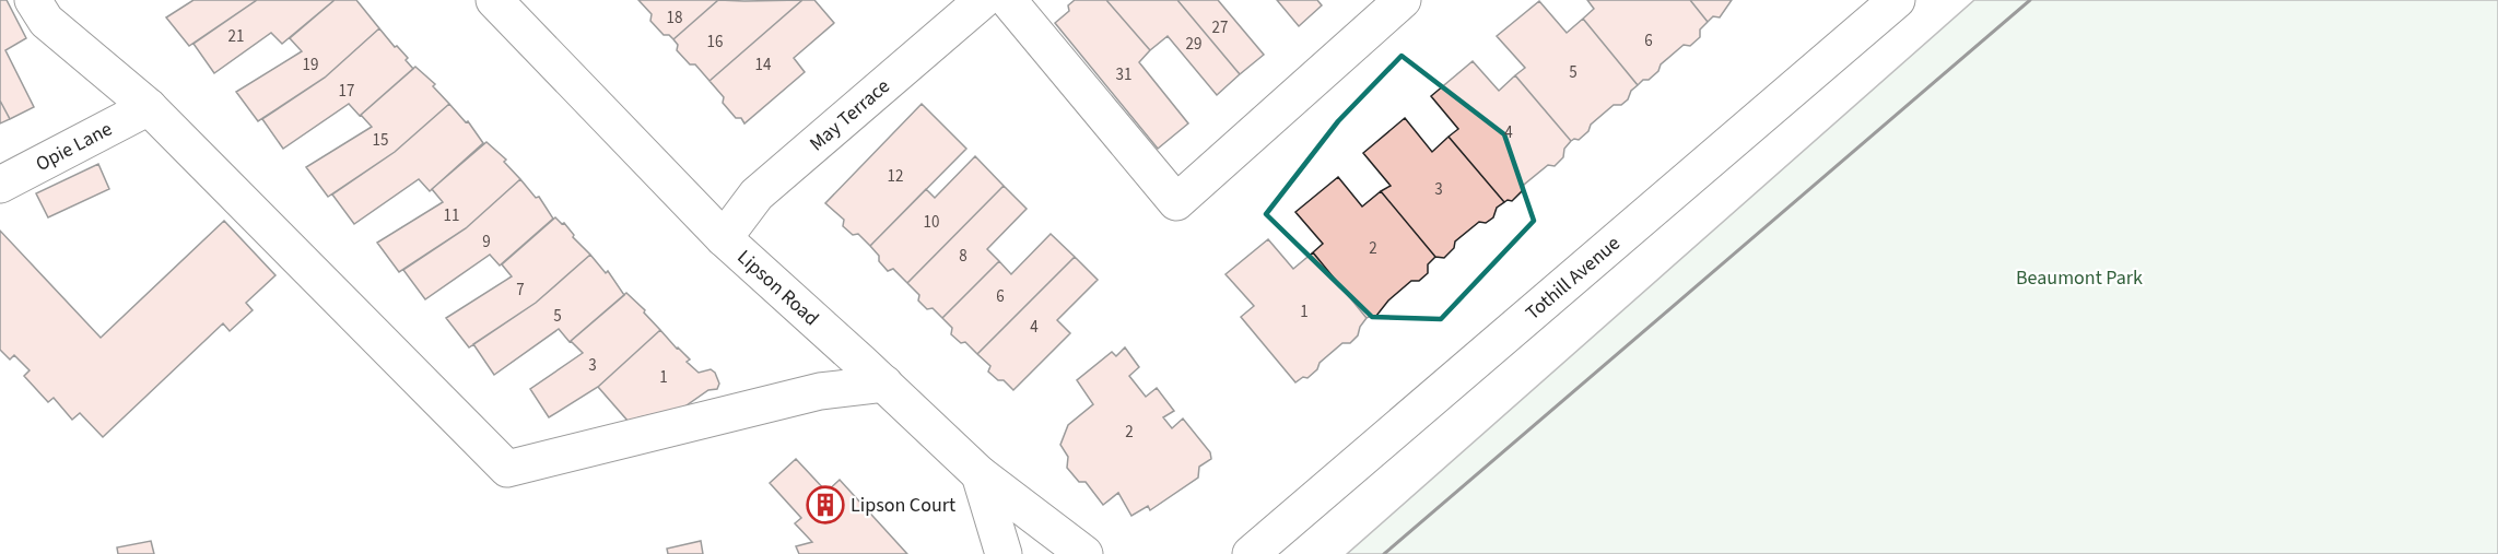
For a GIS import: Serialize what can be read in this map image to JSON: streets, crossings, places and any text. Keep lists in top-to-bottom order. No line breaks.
{"streets":{"street":["May Terrace","Opie Lane","Tothill Avenue","Lipson Road"]},"crossings":[["May Terrace","Lipson Road"]],"parks":["Beaumont Park"],"places":{"building":["Lipson Court"]},"house_numbers":["18","27","21","6","16","29","19","14","5","31","17","4","15","12","3","11","10","9","2","8","7","6","1","5","4","3","1","2"]}
